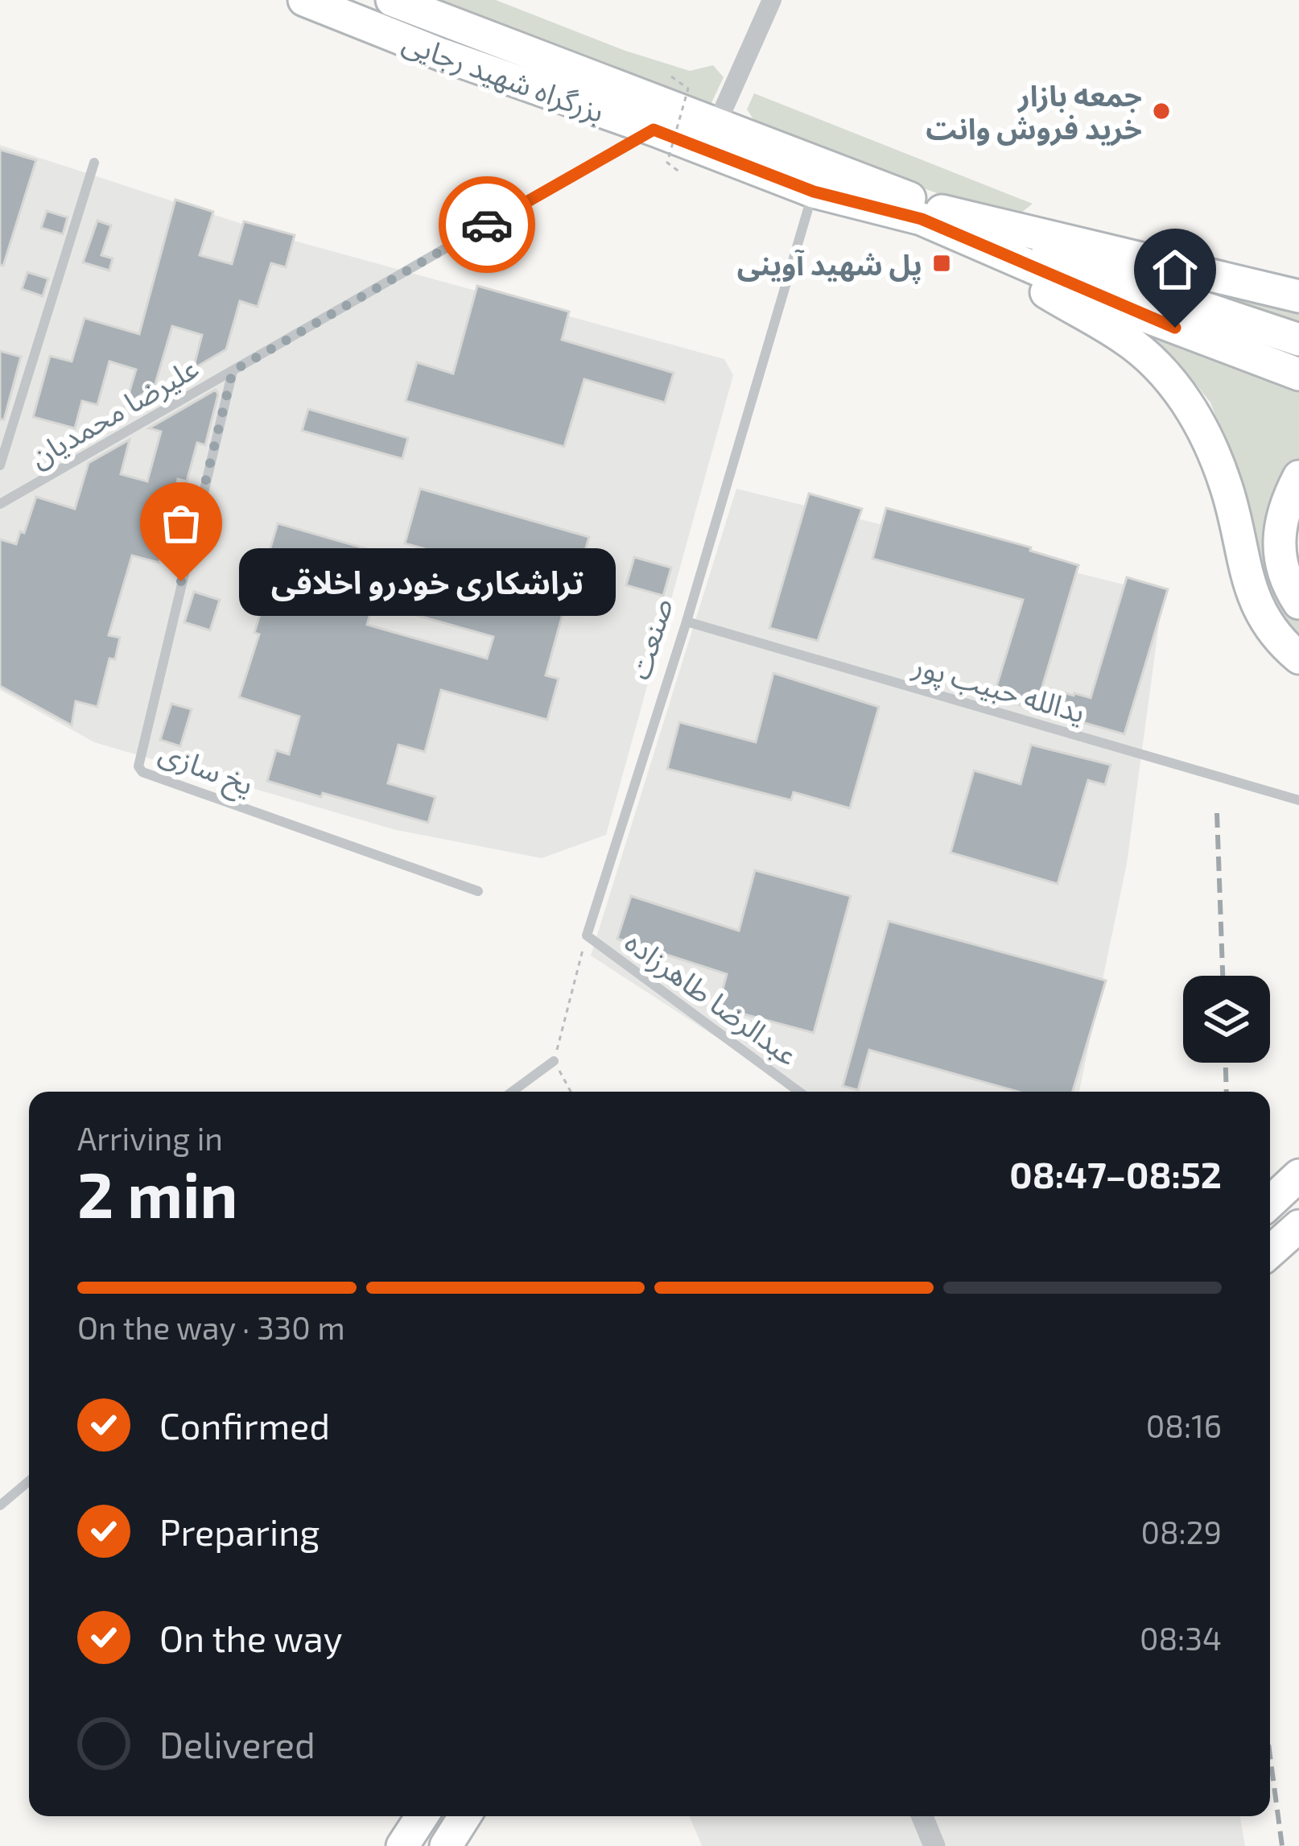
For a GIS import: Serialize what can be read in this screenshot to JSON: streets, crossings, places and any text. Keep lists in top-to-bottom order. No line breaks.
{"streets":{"highway":["بزرگراه شهید رجایی"],"lane":["علیرضا محمدیان","صنعت","یدالله حبیب پور","یخ سازی","عبدالرضا طاهرزاده"]},"crossings":[["بزرگراه شهید رجایی","علیرضا محمدیان"],["بزرگراه شهید رجایی","صنعت"],["علیرضا محمدیان","یخ سازی"],["صنعت","یدالله حبیب پور"],["صنعت","عبدالرضا طاهرزاده"]],"places":{"other":["جمعه بازار خرید فروش وانت","تراشکاری خودرو اخلاقی"],"transit":["پل شهید آوینی"]},"page":{"bubble":"تراشکاری خودرو اخلاقی","heading":["2 min","Arriving in","08:47–08:52"],"bar":"On the way · 330 m","list":[["Confirmed","08:16"],["Preparing","08:29"],["On the way","08:34"],"Delivered"]}}
